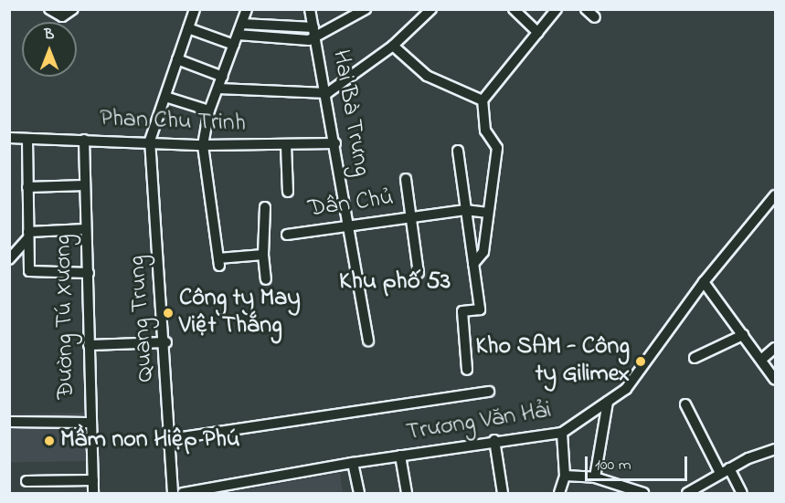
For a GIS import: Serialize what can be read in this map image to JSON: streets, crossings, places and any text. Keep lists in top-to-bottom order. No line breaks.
{"streets":{"street":["Hai Bà Trưng","Phan Chu Trinh","Dân Chủ","Đường Tú Xương","Quang Trung","Trương Văn Hải"]},"crossings":[["Hai Bà Trưng","Phan Chu Trinh"],["Hai Bà Trưng","Dân Chủ"],["Phan Chu Trinh","Đường Tú Xương"],["Phan Chu Trinh","Quang Trung"]],"districts":["Khu phố 53"],"places":["Công ty May Việt Thắng","Kho SAM - Công ty Gilimex","Mầm non Hiệp Phú"],"scale_bar":"100 m","north":"top"}
